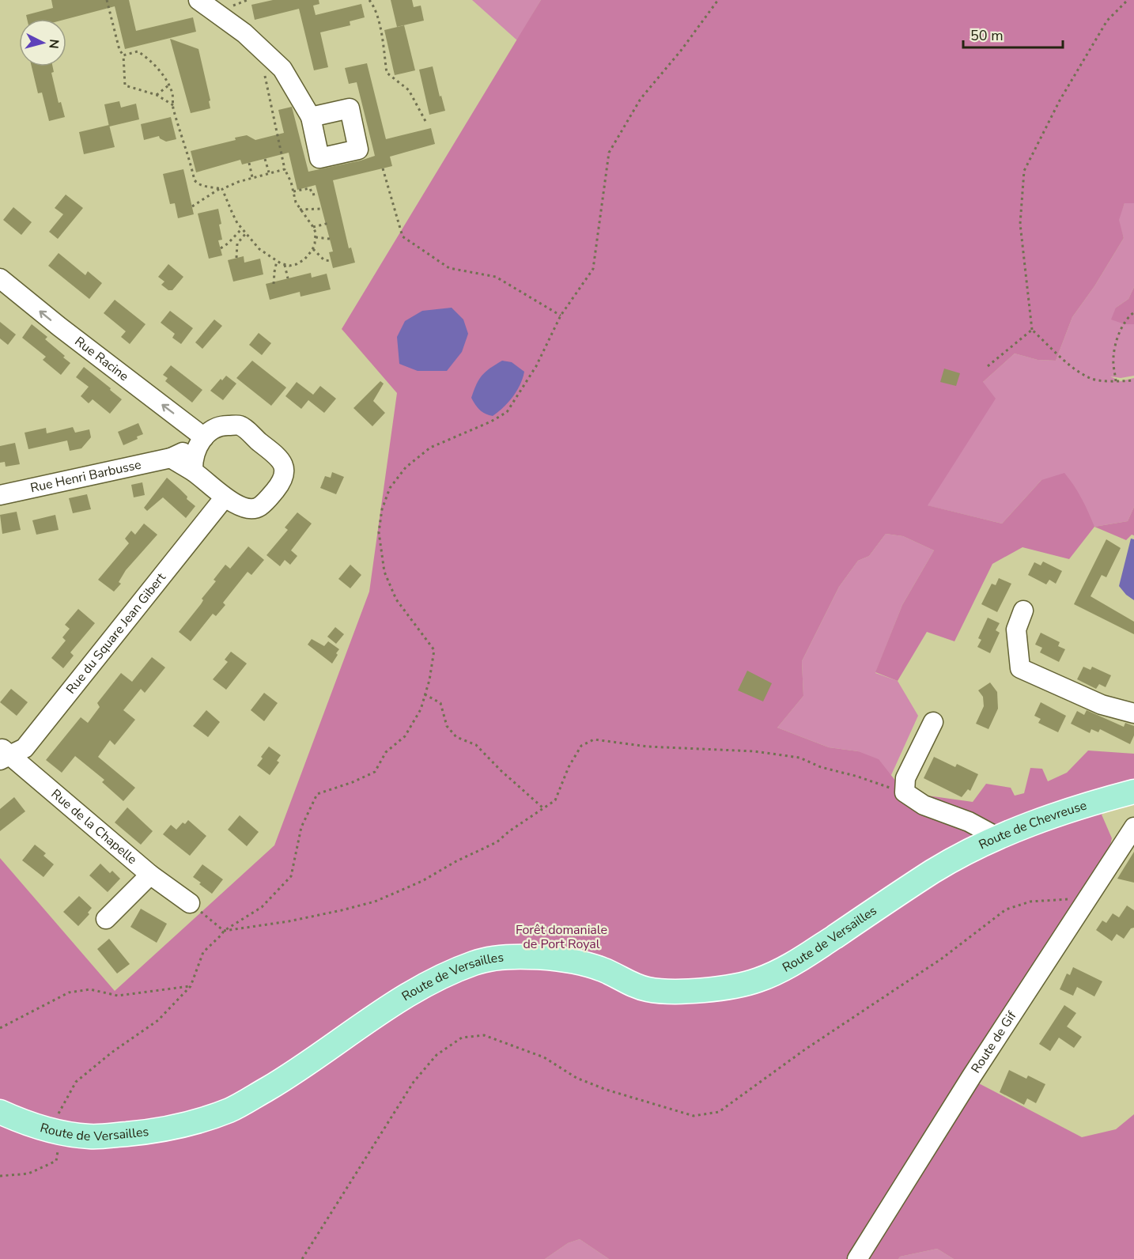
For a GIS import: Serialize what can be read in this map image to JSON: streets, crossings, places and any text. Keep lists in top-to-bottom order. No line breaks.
{"streets":{"main road":["Route de Chevreuse","Route de Versailles"],"street":["Rue Racine","Rue Henri Barbusse","Rue du Square Jean Gibert","Rue de la Chapelle","Route de Gif"]},"crossings":[["Rue Racine","Rue Henri Barbusse"],["Rue Racine","Rue du Square Jean Gibert"],["Rue Henri Barbusse","Rue du Square Jean Gibert"],["Rue du Square Jean Gibert","Rue de la Chapelle"],["Route de Chevreuse","Route de Versailles"]],"one_way":["Rue Racine"],"parks":["Forêt domaniale de Port Royal"],"scale_bar":"50 m","north":"right"}
